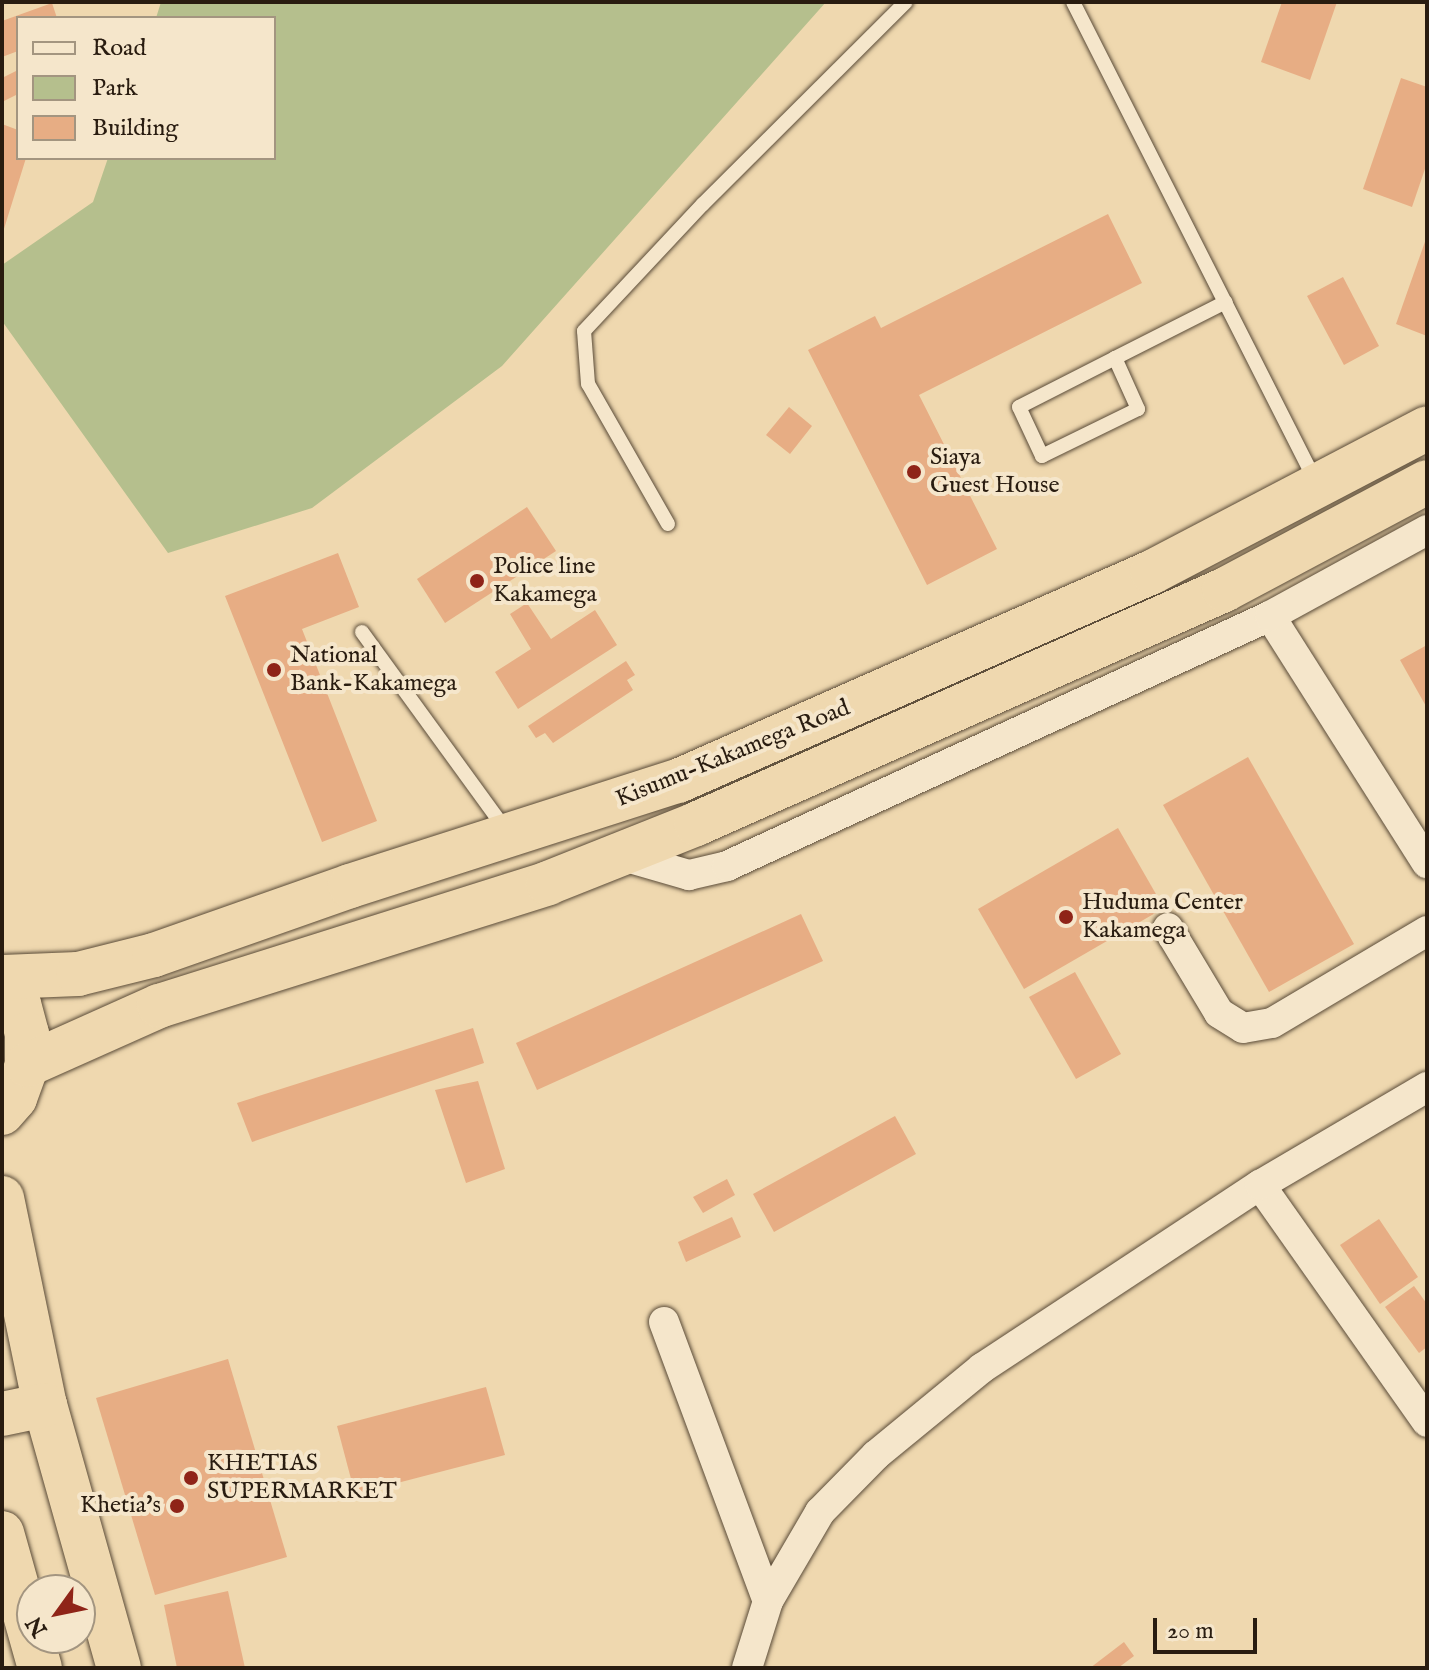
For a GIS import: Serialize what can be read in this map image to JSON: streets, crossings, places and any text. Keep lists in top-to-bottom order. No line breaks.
{"streets":{"highway":["Kisumu-Kakamega Road"]},"places":["Siaya Guest House","Police line Kakamega","National Bank-Kakamega","Huduma Center Kakamega","KHETIAS SUPERMARKET","Khetia's"],"legend":["Road","Park","Building"],"scale_bar":"20 m","north":"bottom left"}
